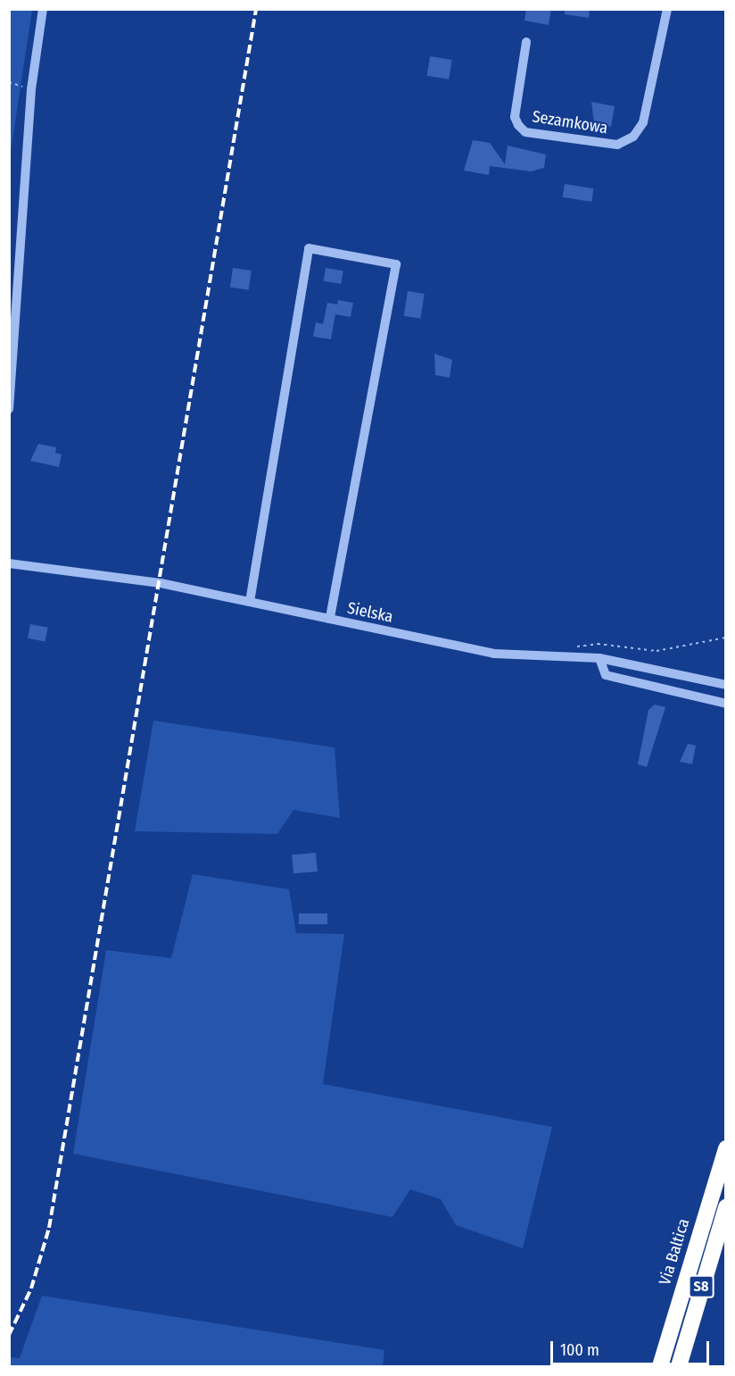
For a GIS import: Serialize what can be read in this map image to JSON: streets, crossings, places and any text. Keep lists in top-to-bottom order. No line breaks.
{"streets":{"highway":["Via Baltica","S8"],"street":["Sezamkowa","Sielska"]},"scale_bar":"100 m"}
